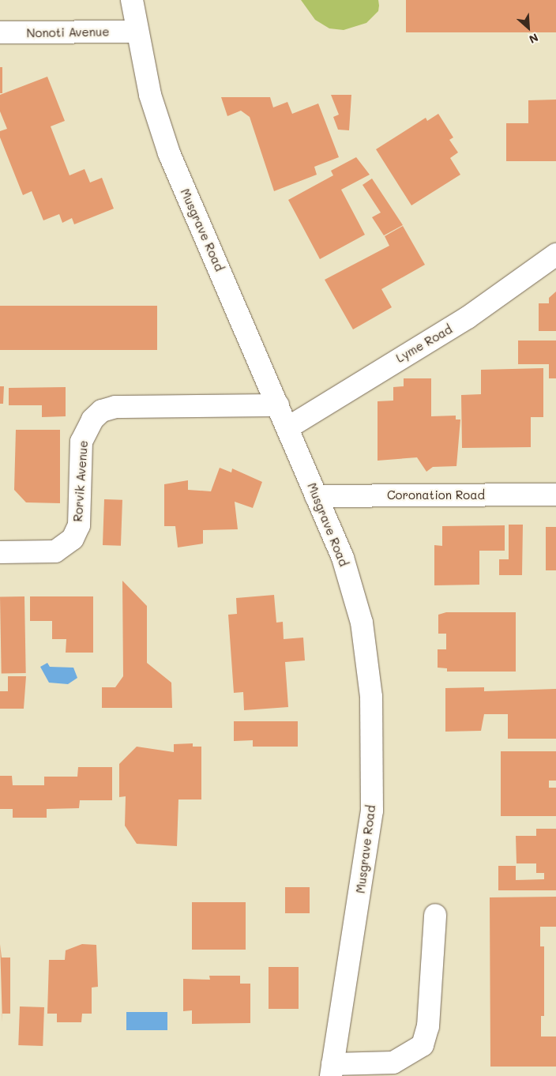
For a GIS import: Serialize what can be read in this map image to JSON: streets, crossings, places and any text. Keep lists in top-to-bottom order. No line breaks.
{"streets":{"street":["Nonoti Avenue","Musgrave Road","Lyme Road","Rorvik Avenue","Coronation Road"]},"crossings":[["Nonoti Avenue","Musgrave Road"],["Musgrave Road","Lyme Road"],["Musgrave Road","Rorvik Avenue"],["Musgrave Road","Coronation Road"]],"north":"bottom right"}
